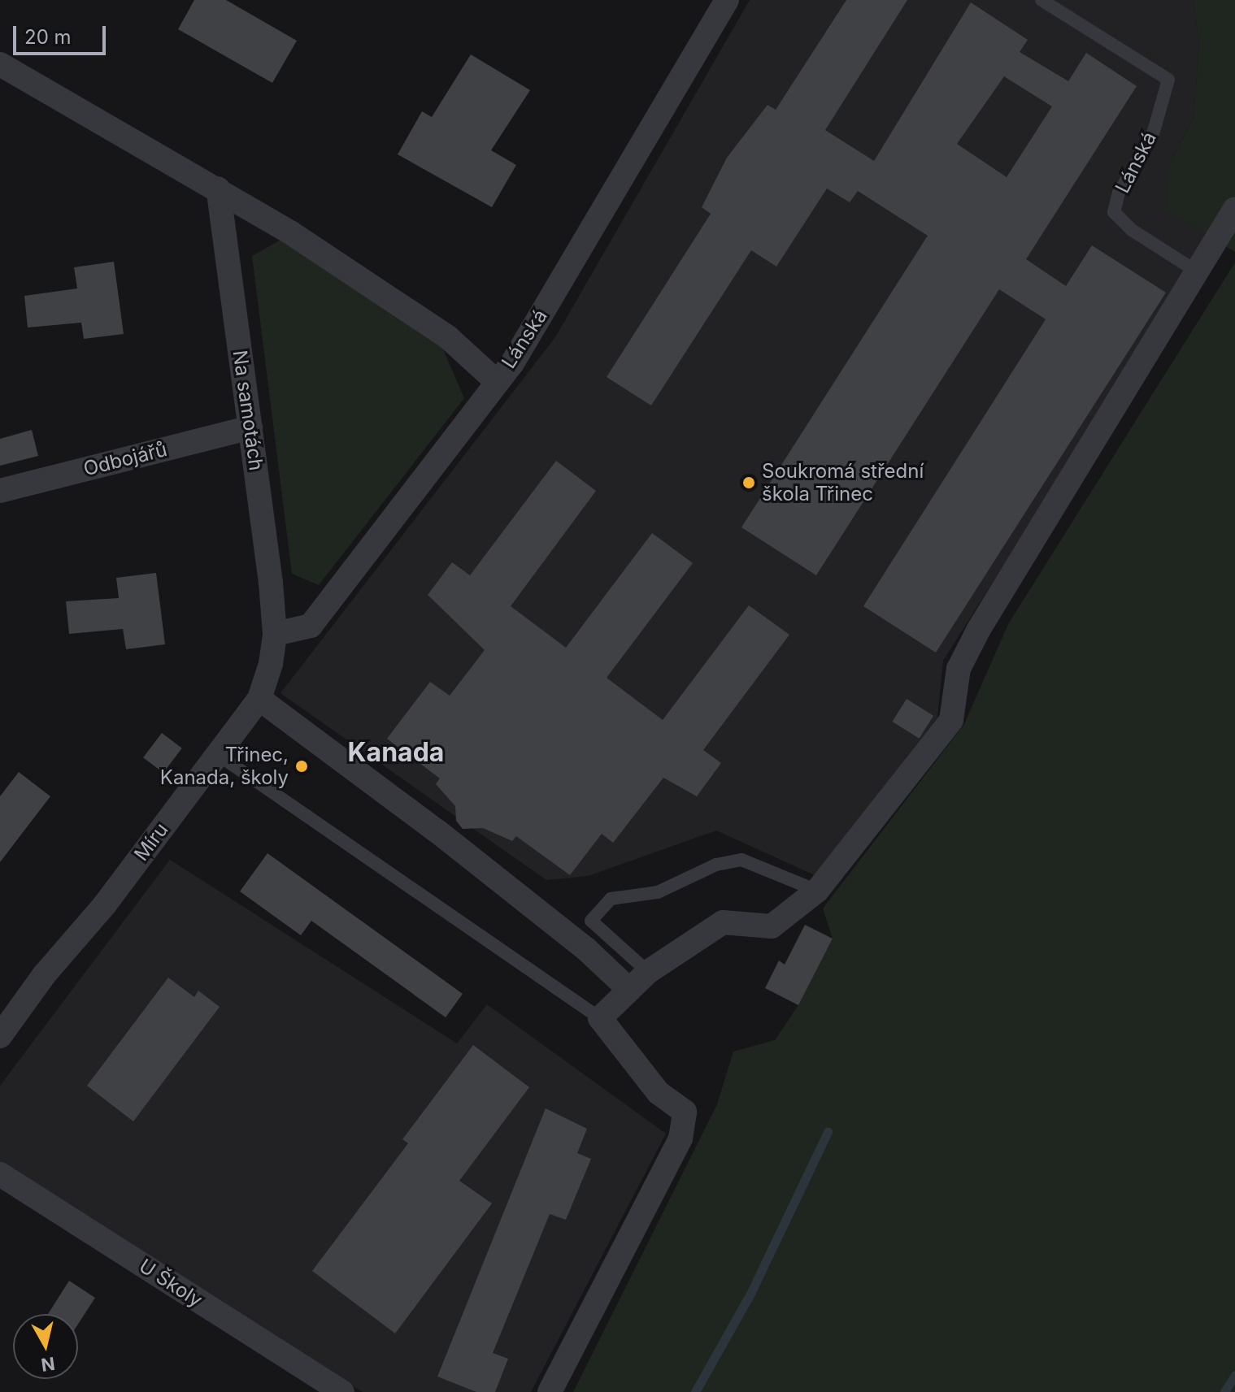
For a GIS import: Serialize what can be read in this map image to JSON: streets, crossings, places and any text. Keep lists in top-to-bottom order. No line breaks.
{"streets":{"street":["Lánská","Na samotách","Odbojářů","Míru","U Školy"]},"crossings":[["Lánská","Na samotách"],["Lánská","Míru"],["Na samotách","Odbojářů"],["Na samotách","Míru"]],"districts":["Kanada"],"places":["Soukromá střední škola Třinec","Třinec, Kanada, školy"],"scale_bar":"20 m","north":"bottom"}
